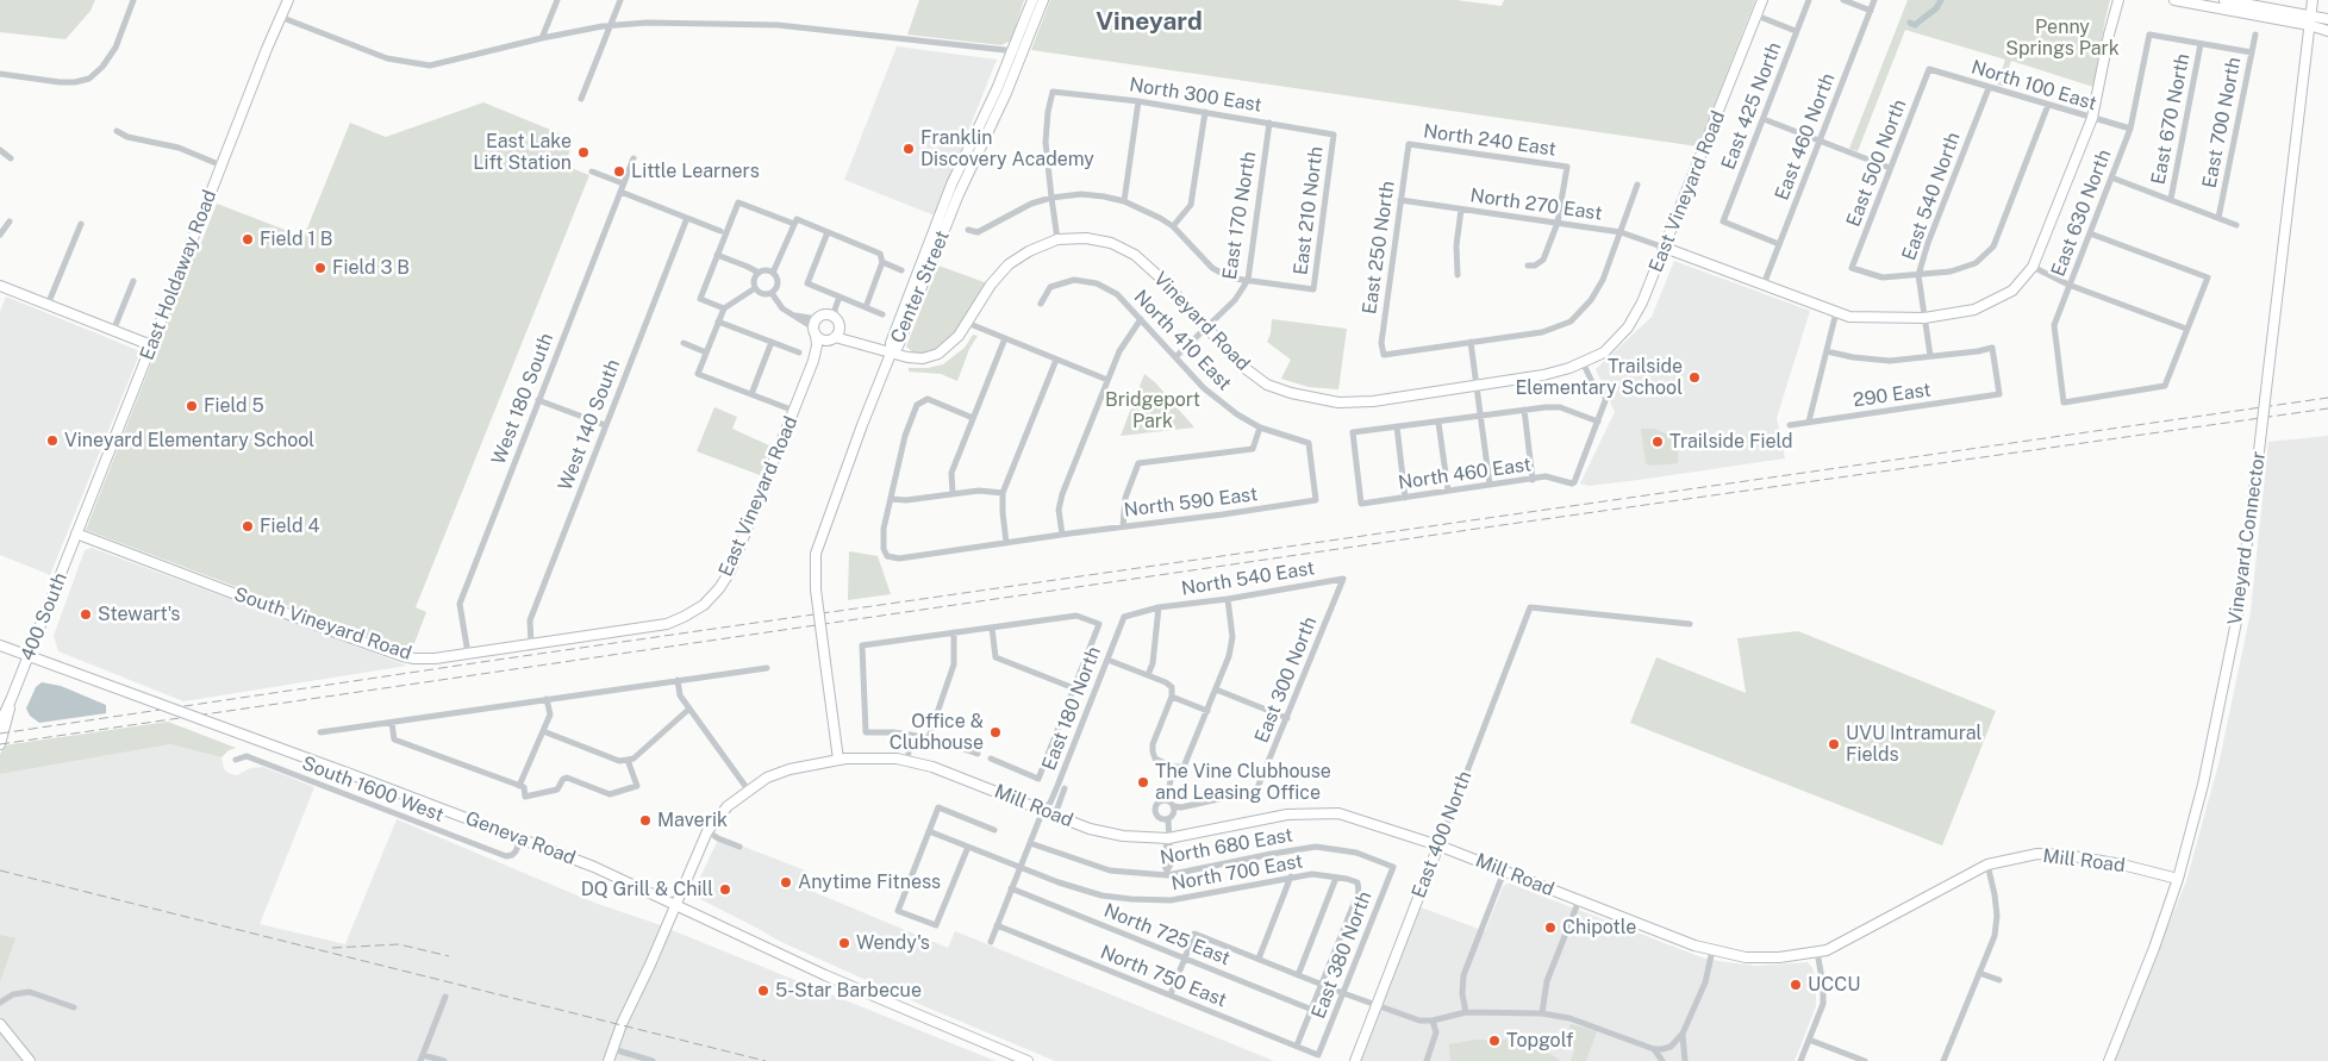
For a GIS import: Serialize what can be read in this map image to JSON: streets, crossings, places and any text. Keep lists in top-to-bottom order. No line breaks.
{"streets":{"main road":["East Vineyard Road","East Holdaway Road","Center Street","Vineyard Road","Vineyard Connector","400 South","South Vineyard Road","Mill Road","East 400 North","Geneva Road"],"street":["North 100 East","North 300 East","East 425 North","East 670 North","East 700 North","East 460 North","North 240 East","East 500 North","East 540 North","North 270 East","East 210 North","East 630 North","East 170 North","East 250 North","North 410 East","290 East","West 180 South","West 140 South","North 460 East","North 590 East","North 540 East","East 300 North","East 180 North","South 1600 West","North 680 East","North 700 East","North 725 East","East 380 North","North 750 East"]},"crossings":[["North 100 East","East 500 North"],["North 100 East","East 540 North"],["North 100 East","East 630 North"],["North 300 East","East 210 North"],["North 300 East","East 170 North"],["East 425 North","East 460 North"],["East 670 North","East 630 North"],["North 240 East","North 270 East"],["North 240 East","East 250 North"],["East 500 North","East 540 North"],["East Vineyard Road","North 270 East"],["East Vineyard Road","Vineyard Road"],["East Vineyard Road","South Vineyard Road"],["East 540 North","290 East"],["North 270 East","East 250 North"],["East 210 North","East 170 North"],["East 170 North","Vineyard Road"],["East 170 North","North 410 East"],["East Holdaway Road","400 South"],["East Holdaway Road","South Vineyard Road"],["Center Street","Vineyard Road"],["Center Street","Mill Road"],["North 410 East","North 590 East"],["West 180 South","South Vineyard Road"],["West 140 South","South Vineyard Road"],["Vineyard Connector","Mill Road"],["North 540 East","East 300 North"],["North 540 East","East 180 North"],["400 South","South Vineyard Road"],["400 South","Geneva Road"],["East 180 North","Mill Road"],["East 180 North","North 680 East"],["East 180 North","North 700 East"],["East 180 North","North 725 East"],["East 180 North","North 750 East"],["South 1600 West","Geneva Road"],["Mill Road","East 400 North"],["Mill Road","Geneva Road"],["North 680 East","East 380 North"],["East 380 North","North 750 East"]],"districts":["Vineyard"],"parks":["Penny Springs Park","Bridgeport Park"],"places":["Franklin Discovery Academy","East Lake Lift Station","Little Learners","Field 1 B","Field 3 B","Trailside Elementary School","Field 5","Vineyard Elementary School","Trailside Field","Field 4","Stewart's","Office & Clubhouse","UVU Intramural Fields","The Vine Clubhouse and Leasing Office","Maverik","Anytime Fitness","DQ Grill & Chill","Chipotle","Wendy's","UCCU","5-Star Barbecue","Topgolf"]}
